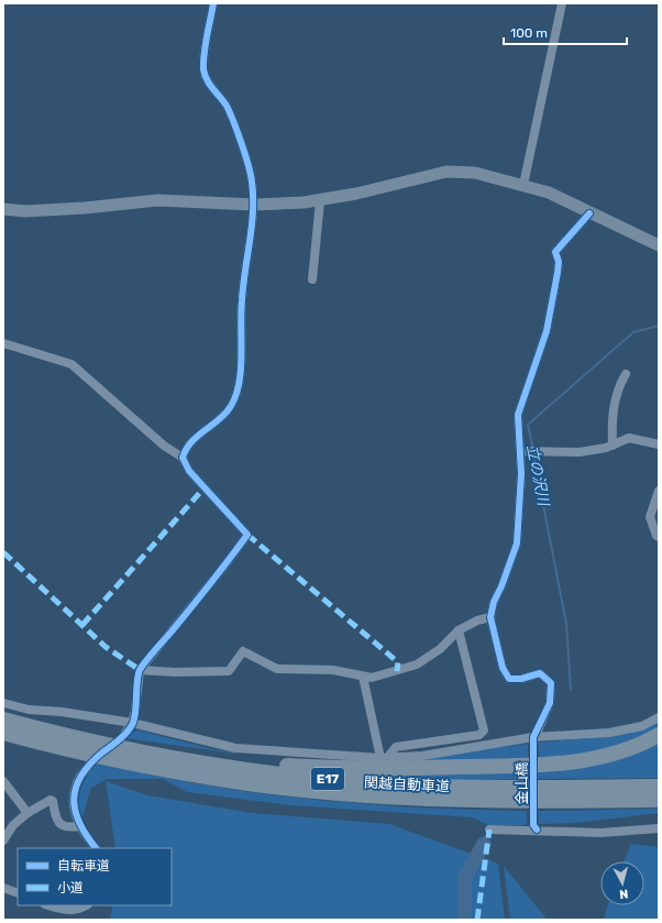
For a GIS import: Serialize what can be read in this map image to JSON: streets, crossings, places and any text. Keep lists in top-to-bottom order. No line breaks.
{"streets":{"highway":["E17","関越自動車道"],"street":["金山橋"]},"water":["立の沢川"],"legend":["自転車道","小道"],"scale_bar":"100 m","north":"bottom"}
